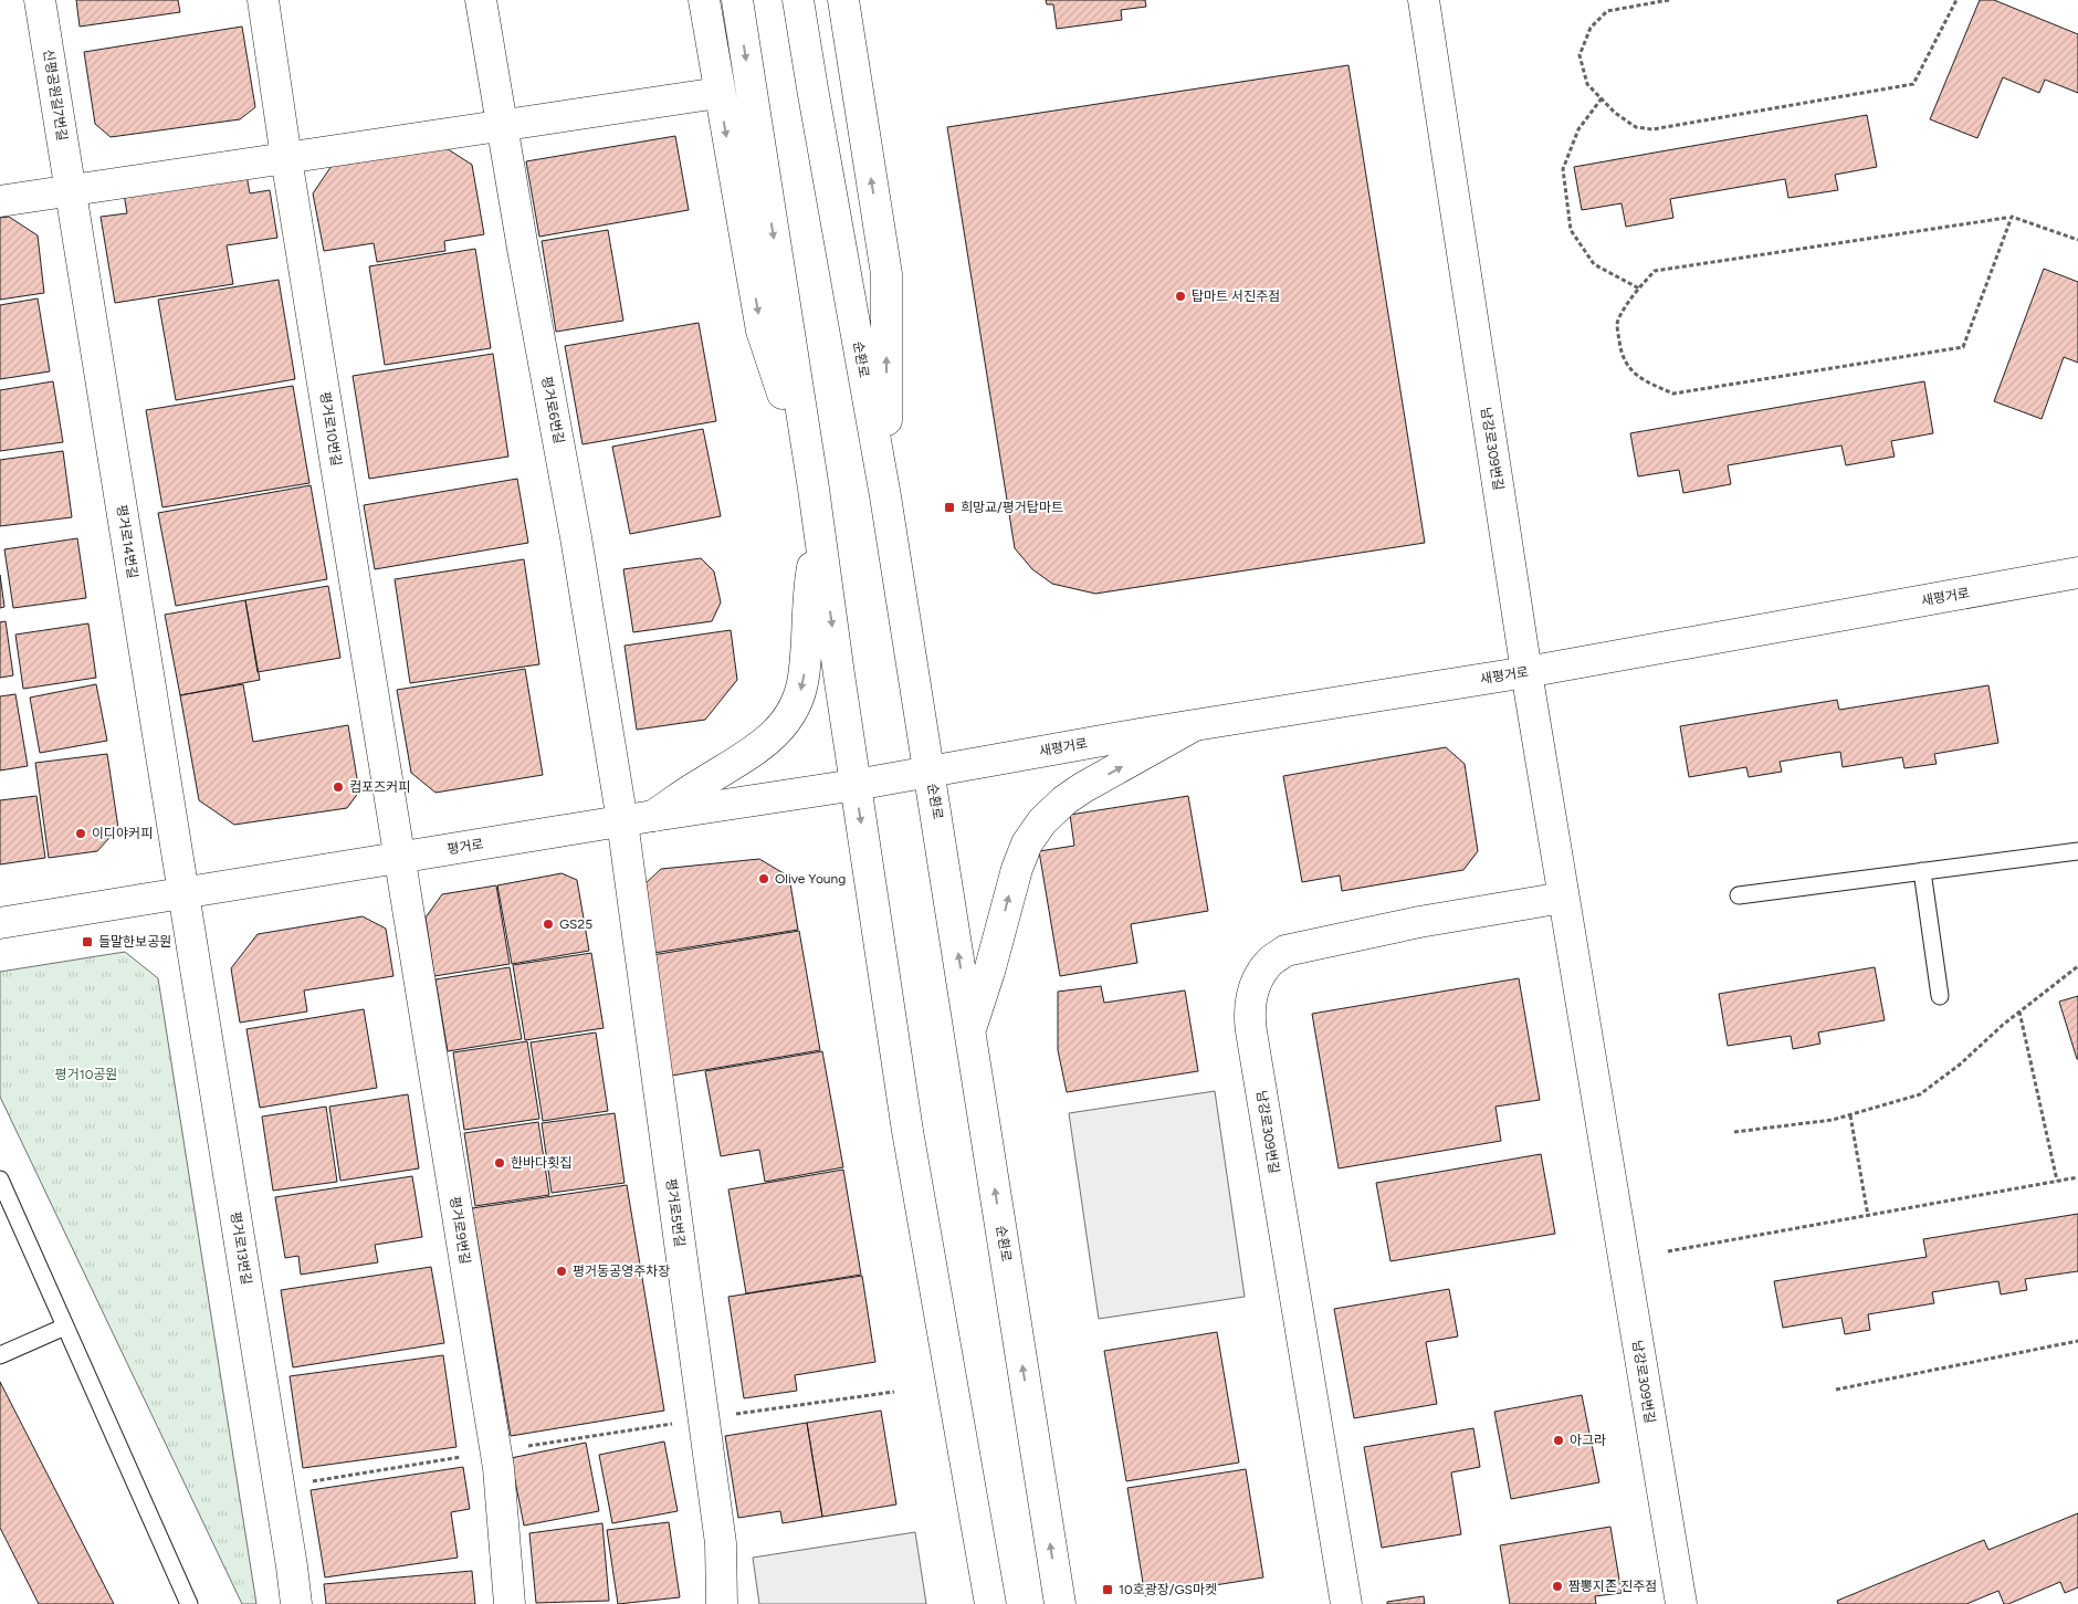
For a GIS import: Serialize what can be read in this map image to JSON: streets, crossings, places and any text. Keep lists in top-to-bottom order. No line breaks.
{"streets":{"street":["신평공원길7번길","순환로","평거로6번길","평거로10번길","남강로309번길","평거로14번길","새평거로","평거로","평거로5번길","평거로9번길","평거로13번길"]},"crossings":[["신평공원길7번길","평거로14번길"],["순환로","새평거로"],["순환로","평거로"],["평거로6번길","평거로"],["평거로6번길","평거로5번길"],["평거로10번길","평거로"],["평거로10번길","평거로9번길"],["남강로309번길","새평거로"],["평거로14번길","평거로"],["평거로14번길","평거로13번길"],["새평거로","평거로"],["평거로","평거로5번길"],["평거로","평거로9번길"],["평거로","평거로13번길"]],"parks":["평거10공원"],"places":{"other":["탑마트 서진주점","컴포즈커피","이디야커피","Olive Young","GS25","한바다횟집","평거동공영주차장","아그라","짬뽕지존 진주점"],"transit":["희망교/평거탑마트","들말한보공원","10호광장/GS마켓"]}}
